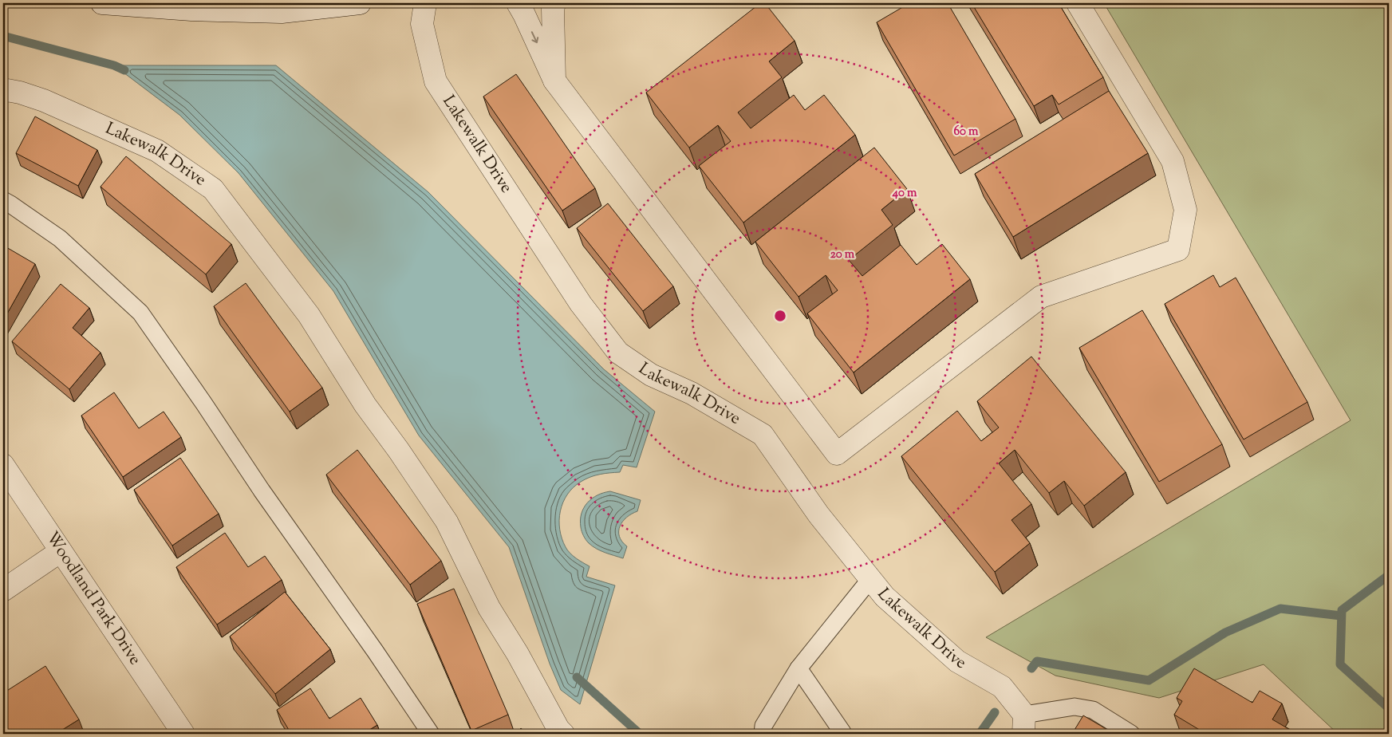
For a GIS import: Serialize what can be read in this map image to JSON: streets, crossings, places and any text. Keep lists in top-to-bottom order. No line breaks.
{"streets":{"street":["Lakewalk Drive","Woodland Park Drive"]},"rings":["60 m","40 m","20 m"]}
